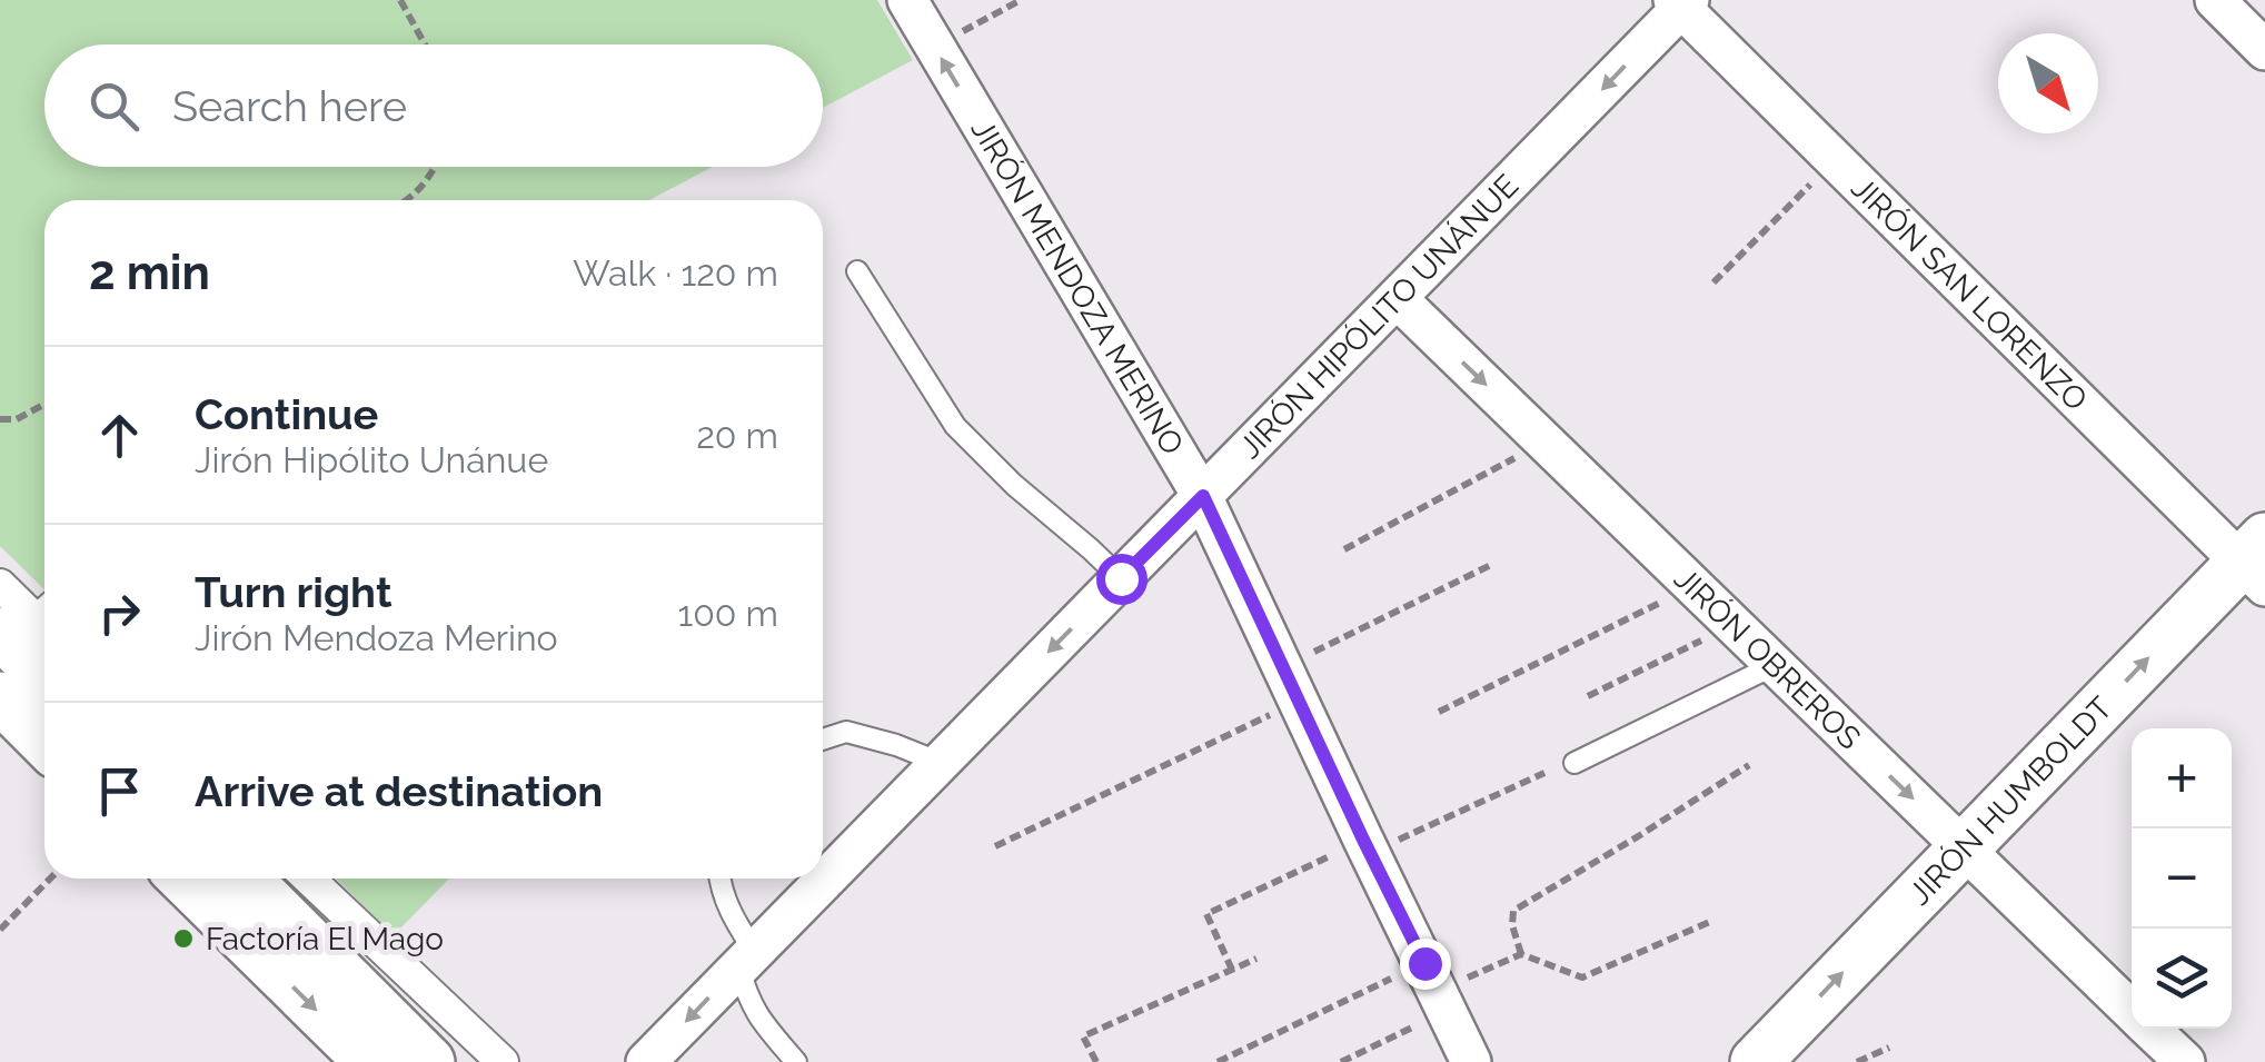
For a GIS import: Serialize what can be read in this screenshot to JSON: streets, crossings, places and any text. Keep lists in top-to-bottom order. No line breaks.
{"streets":{"street":["JIRÓN MENDOZA MERINO","JIRÓN SAN LORENZO","JIRÓN HIPÓLITO UNÁNUE","JIRÓN OBREROS","JIRÓN HUMBOLDT"]},"crossings":[["JIRÓN MENDOZA MERINO","JIRÓN HIPÓLITO UNÁNUE"],["JIRÓN SAN LORENZO","JIRÓN HIPÓLITO UNÁNUE"],["JIRÓN SAN LORENZO","JIRÓN HUMBOLDT"],["JIRÓN HIPÓLITO UNÁNUE","JIRÓN OBREROS"],["JIRÓN OBREROS","JIRÓN HUMBOLDT"]],"one_way":["JIRÓN MENDOZA MERINO","JIRÓN HIPÓLITO UNÁNUE","JIRÓN OBREROS","JIRÓN HUMBOLDT"],"places":["Factoría El Mago"],"north":"bottom right","page":{"search":"Search here","heading":["2 min","Walk · 120 m"],"list":[["Continue","Jirón Hipólito Unánue","20 m"],["Turn right","Jirón Mendoza Merino","100 m"],"Arrive at destination"],"map_buttons":["+","−"]}}
